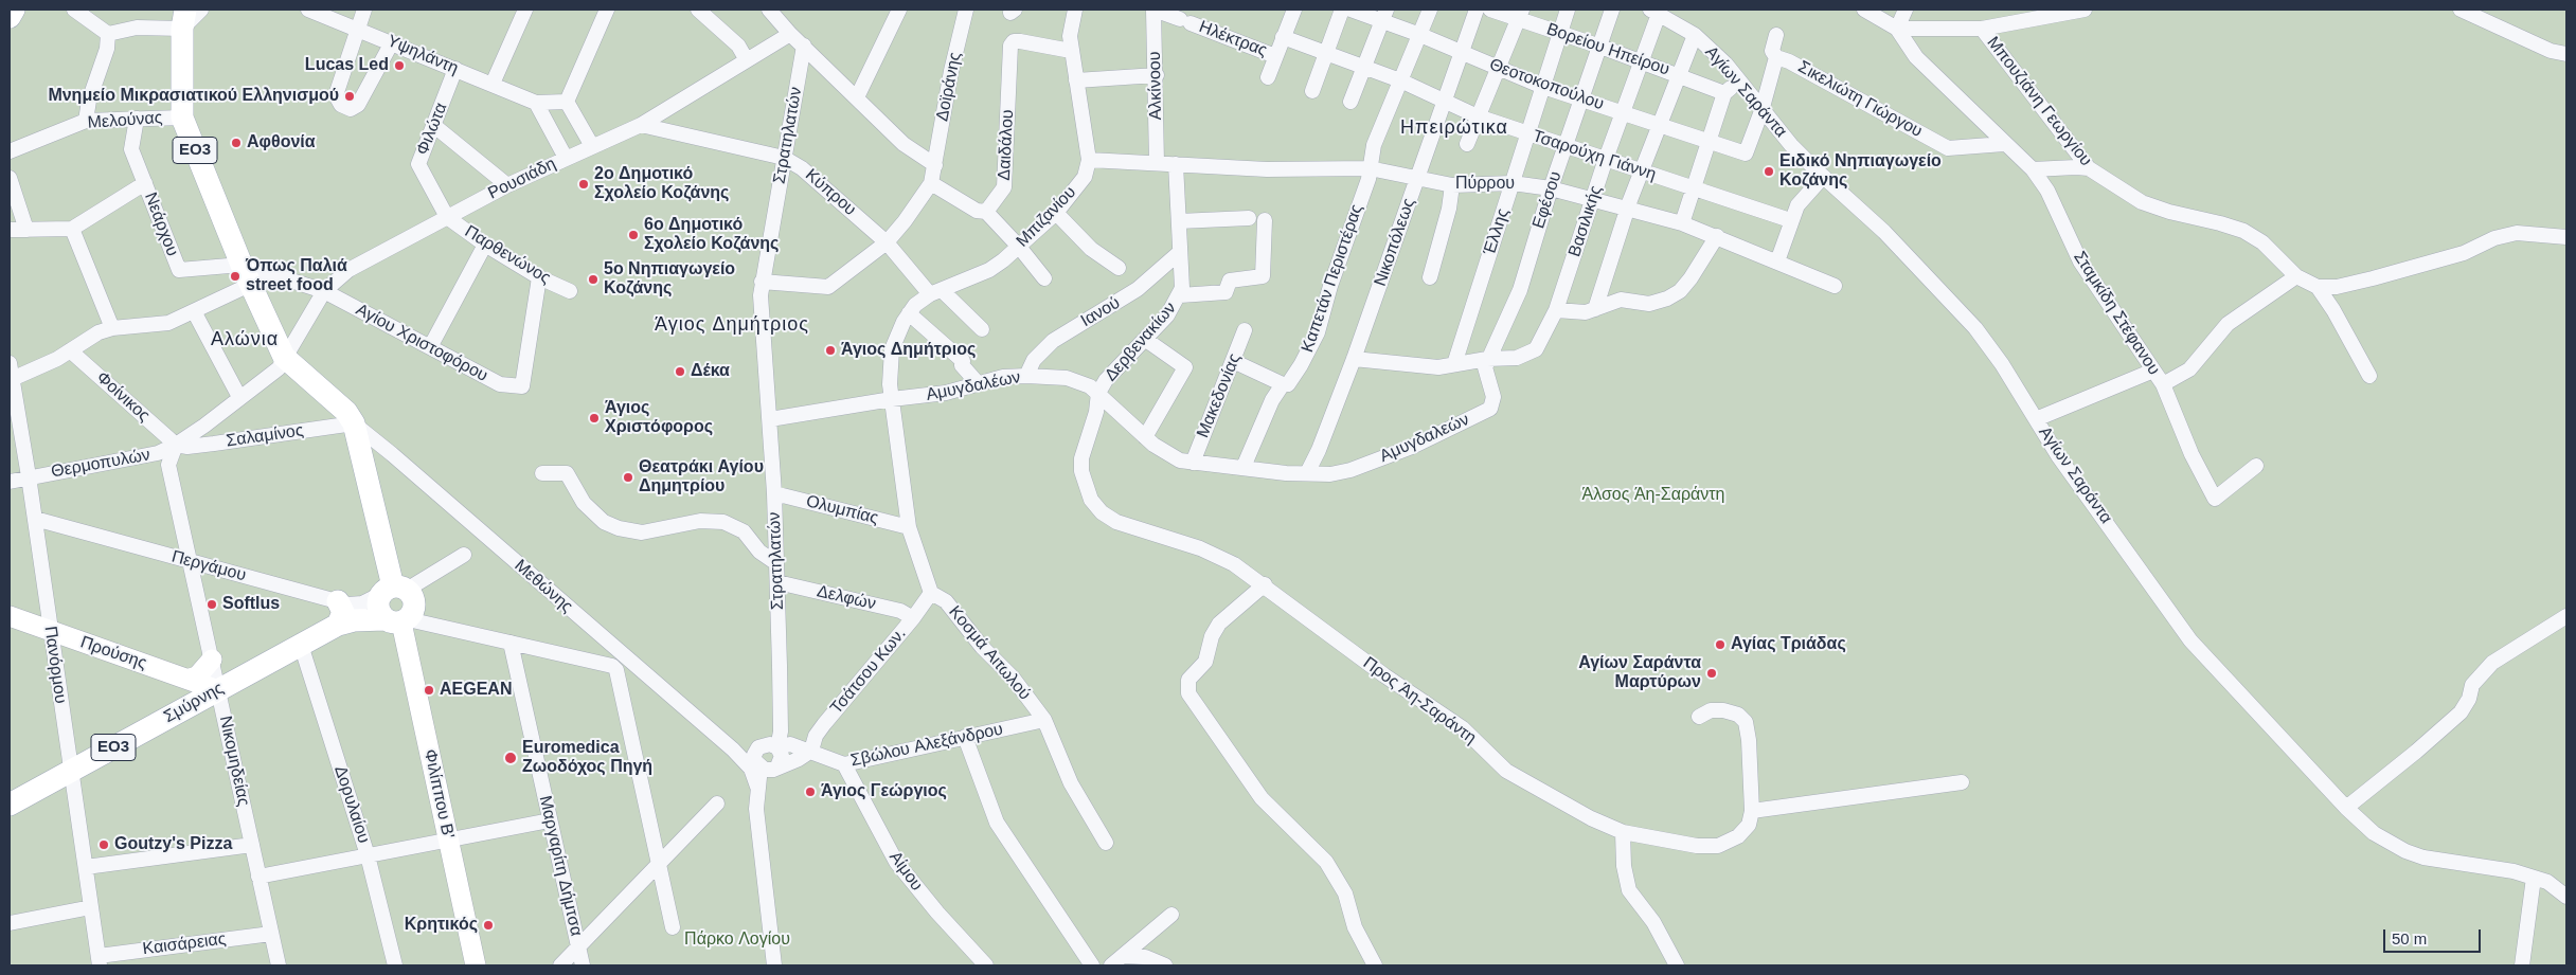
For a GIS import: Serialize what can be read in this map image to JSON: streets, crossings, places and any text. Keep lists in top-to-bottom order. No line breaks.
{"streets":{"main road":["ΕΟ3","Προύσης","Σμύρνης","Φιλίππου Β'"],"street":["Ηλέκτρας","Βορείου Ηπείρου","Υψηλάντη","Θεοτοκοπούλου","Αλκίνοου","Δοϊράνης","Αγίων Σαράντα","Σικελιώτη Γιώργου","Μπουζιάνη Γεωργίου","Μελούνας","Φιλώτα","Στρατηλατών","Δαιδάλου","Τσαρούχη Γιάννη","Ρουσιάδη","Πύρρου","Κύπρου","Εφέσου","Μπιζανίου","Βασιλικής","Νεάρχου","Έλλης","Νικοπόλεως","Παρθενώνος","Καπετάν Περιστέρας","Ιανού","Σταμκίδη Στέφανου","Δερβενακίων","Αγίου Χριστοφόρου","Αμυγδαλέων","Μακεδονίας","Φοίνικος","Σαλαμίνος","Αμυγδαλεών","Θερμοπυλών","Ολυμπίας","Περγάμου","Μεθώνης","Δελφών","Κοσμά Αιτωλού","Πανόρμου","Τσάτσου Κων.","Προς Άη-Σαράντη","Σβώλου Αλεξάνδρου","Νικομηδείας","Δορυλαίου","Μαργαρίτη Δήμτσα","Αίμου","Καισάρειας"]},"crossings":[["Ηλέκτρας","Αλκίνοου"],["Βορείου Ηπείρου","Εφέσου"],["Βορείου Ηπείρου","Βασιλικής"],["Βορείου Ηπείρου","Έλλης"],["Υψηλάντη","Φιλώτα"],["Θεοτοκοπούλου","Αγίων Σαράντα"],["Θεοτοκοπούλου","Εφέσου"],["Θεοτοκοπούλου","Βασιλικής"],["Θεοτοκοπούλου","Έλλης"],["Θεοτοκοπούλου","Νικοπόλεως"],["Θεοτοκοπούλου","Καπετάν Περιστέρας"],["Αλκίνοου","Πύρρου"],["Αγίων Σαράντα","Βασιλικής"],["Σικελιώτη Γιώργου","Σταμκίδη Στέφανου"],["Μελούνας","ΕΟ3"],["Μελούνας","Νεάρχου"],["Φιλώτα","Ρουσιάδη"],["Φιλώτα","Παρθενώνος"],["Στρατηλατών","Κύπρου"],["Στρατηλατών","Αμυγδαλέων"],["Στρατηλατών","Ολυμπίας"],["Στρατηλατών","Δελφών"],["ΕΟ3","Ρουσιάδη"],["ΕΟ3","Νεάρχου"],["ΕΟ3","Αγίου Χριστοφόρου"],["ΕΟ3","Σαλαμίνος"],["ΕΟ3","Περγάμου"],["ΕΟ3","Μεθώνης"],["ΕΟ3","Σμύρνης"],["ΕΟ3","Φιλίππου Β'"],["Τσαρούχη Γιάννη","Εφέσου"],["Τσαρούχη Γιάννη","Βασιλικής"],["Τσαρούχη Γιάννη","Έλλης"],["Τσαρούχη Γιάννη","Νικοπόλεως"],["Τσαρούχη Γιάννη","Καπετάν Περιστέρας"],["Ρουσιάδη","Κύπρου"],["Ρουσιάδη","Παρθενώνος"],["Ρουσιάδη","Αγίου Χριστοφόρου"],["Ρουσιάδη","Θερμοπυλών"],["Πύρρου","Εφέσου"],["Πύρρου","Μπιζανίου"],["Πύρρου","Βασιλικής"],["Πύρρου","Έλλης"],["Πύρρου","Νικοπόλεως"],["Πύρρου","Καπετάν Περιστέρας"],["Πύρρου","Δερβενακίων"],["Κύπρου","Μπιζανίου"],["Κύπρου","Κοσμά Αιτωλού"],["Εφέσου","Βασιλικής"],["Εφέσου","Αμυγδαλεών"],["Μπιζανίου","Κοσμά Αιτωλού"],["Βασιλικής","Έλλης"],["Βασιλικής","Νικοπόλεως"],["Βασιλικής","Αμυγδαλεών"],["Νεάρχου","Αγίου Χριστοφόρου"],["Νικοπόλεως","Αμυγδαλέων"],["Νικοπόλεως","Αμυγδαλεών"],["Παρθενώνος","Αγίου Χριστοφόρου"],["Καπετάν Περιστέρας","Αμυγδαλέων"],["Ιανού","Δερβενακίων"],["Ιανού","Αμυγδαλέων"],["Δερβενακίων","Αμυγδαλέων"],["Δερβενακίων","Προς Άη-Σαράντη"],["Αμυγδαλέων","Μακεδονίας"],["Αμυγδαλέων","Αμυγδαλεών"],["Αμυγδαλέων","Κοσμά Αιτωλού"],["Αμυγδαλέων","Προς Άη-Σαράντη"],["Φοίνικος","Σαλαμίνος"],["Φοίνικος","Θερμοπυλών"],["Φοίνικος","Νικομηδείας"],["Σαλαμίνος","Θερμοπυλών"],["Σαλαμίνος","Μεθώνης"],["Σαλαμίνος","Νικομηδείας"],["Θερμοπυλών","Πανόρμου"],["Θερμοπυλών","Νικομηδείας"],["Ολυμπίας","Κοσμά Αιτωλού"],["Περγάμου","Πανόρμου"],["Περγάμου","Νικομηδείας"],["Δελφών","Τσάτσου Κων."],["Προύσης","Πανόρμου"],["Προύσης","Σμύρνης"],["Προύσης","Νικομηδείας"],["Κοσμά Αιτωλού","Τσάτσου Κων."],["Κοσμά Αιτωλού","Σβώλου Αλεξάνδρου"],["Πανόρμου","Σμύρνης"],["Πανόρμου","Καισάρειας"],["Τσάτσου Κων.","Σβώλου Αλεξάνδρου"],["Σμύρνης","Νικομηδείας"],["Σμύρνης","Φιλίππου Β'"],["Σμύρνης","Δορυλαίου"],["Σβώλου Αλεξάνδρου","Αίμου"],["Νικομηδείας","Καισάρειας"]],"districts":["Ηπειρώτικα","Άγιος Δημήτριος","Αλώνια"],"parks":["Άλσος Άη-Σαράντη","Πάρκο Λογίου"],"places":["Lucas Led","Μνημείο Μικρασιατικού Ελληνισμού","Αφθονία","Ειδικό Νηπιαγωγείο Κοζάνης","2ο Δημοτικό Σχολείο Κοζάνης","6ο Δημοτικό Σχολείο Κοζάνης","Όπως Παλιά street food","5ο Νηπιαγωγείο Κοζάνης","Άγιος Δημήτριος","Δέκα","Άγιος Χριστόφορος","Θεατράκι Αγίου Δημητρίου","Softlus","Αγίας Τριάδας","Αγίων Σαράντα Μαρτύρων","AEGEAN","Euromedica Ζωοδόχος Πηγή","Άγιος Γεώργιος","Goutzy's Pizza","Κρητικός"],"scale_bar":"50 m"}
